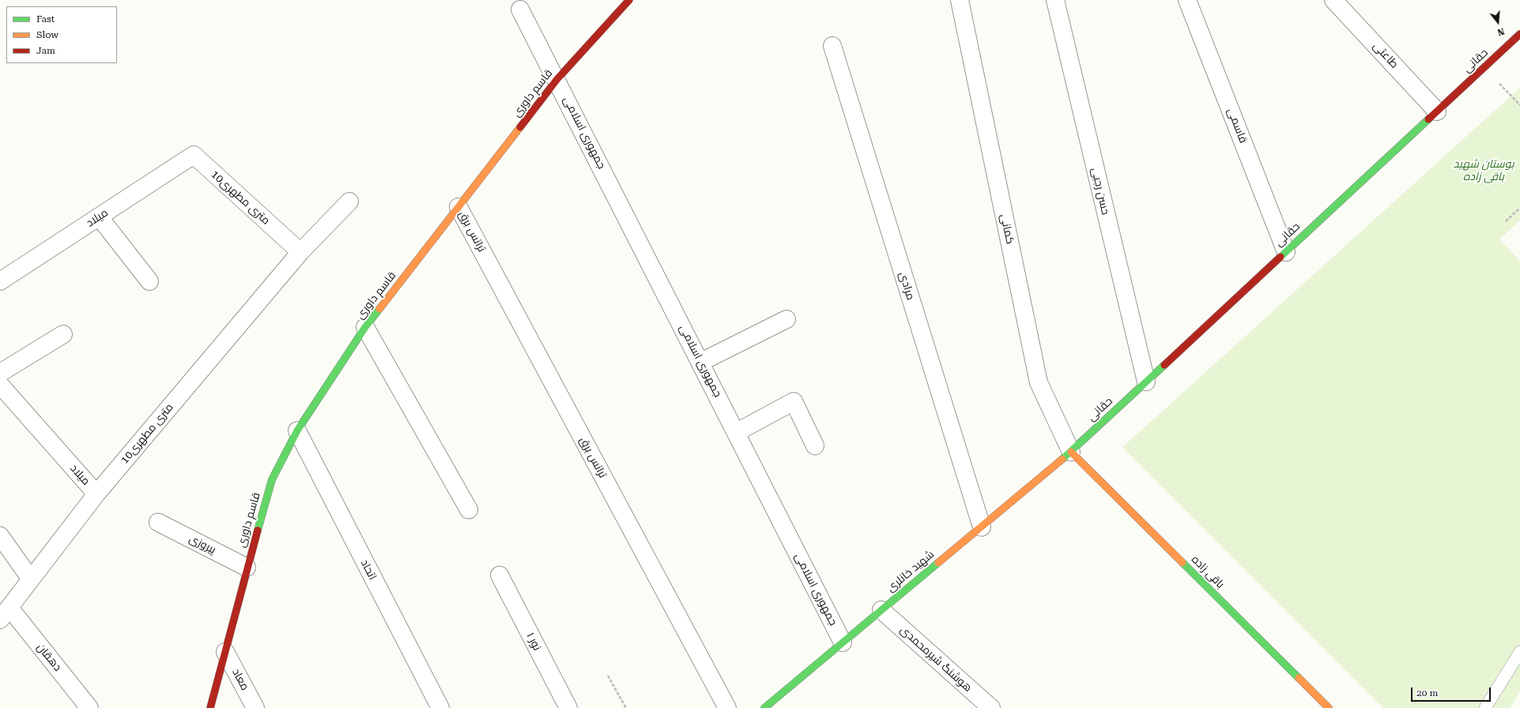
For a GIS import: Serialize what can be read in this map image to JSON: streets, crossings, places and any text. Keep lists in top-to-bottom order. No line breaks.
{"streets":{"street":["طاعتی","حقانی","قاسم داوری","قاسمی","جمهوری اسلامی","حسن رجبی","10متری مطهری","میلاد","کمانی","ترانس برق","مرادی","پیروزی","اتحاد","شهید خانلری","باقی زاده","نور ۱","دهقان","هوشنگ شیرمحمدی","معاد"]},"crossings":[["طاعتی","حقانی"],["حقانی","قاسمی"],["حقانی","حسن رجبی"],["حقانی","کمانی"],["حقانی","شهید خانلری"],["حقانی","باقی زاده"],["قاسم داوری","جمهوری اسلامی"],["قاسم داوری","ترانس برق"],["قاسم داوری","پیروزی"],["قاسم داوری","اتحاد"],["قاسم داوری","معاد"],["جمهوری اسلامی","شهید خانلری"],["10متری مطهری","میلاد"],["10متری مطهری","دهقان"],["کمانی","شهید خانلری"],["کمانی","باقی زاده"],["مرادی","شهید خانلری"],["شهید خانلری","باقی زاده"],["شهید خانلری","هوشنگ شیرمحمدی"]],"parks":["بوستان شهید باقی زاده"],"legend":["Fast","Slow","Jam"],"scale_bar":"20 m","north":"bottom"}
